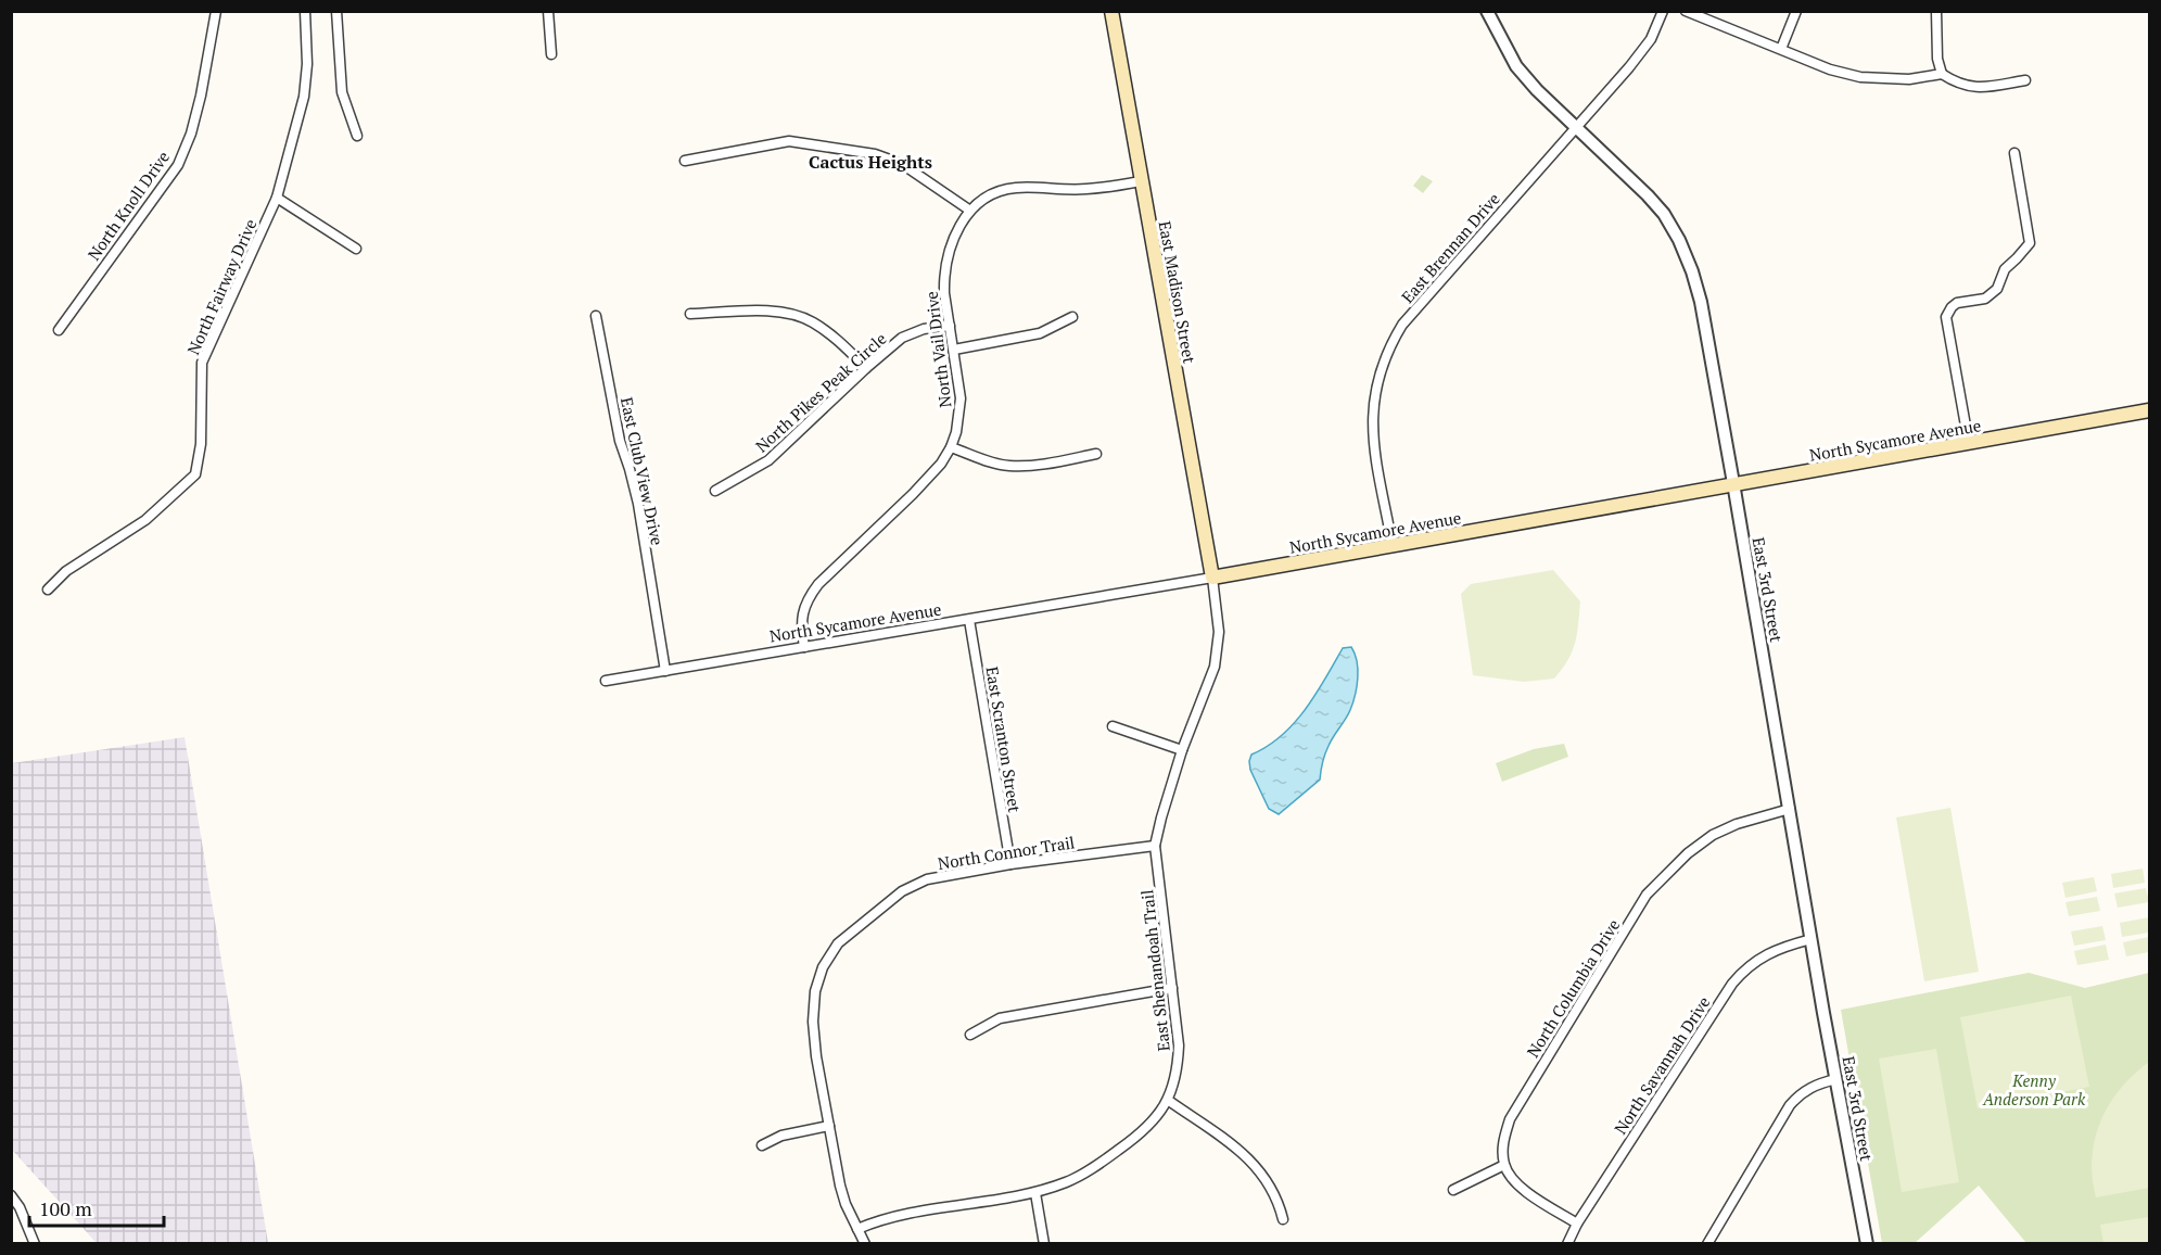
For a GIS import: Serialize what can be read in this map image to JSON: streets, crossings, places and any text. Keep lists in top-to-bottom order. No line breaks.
{"streets":{"main road":["East Madison Street","North Sycamore Avenue"],"street":["North Knoll Drive","East Brennan Drive","North Fairway Drive","North Vail Drive","North Pikes Peak Circle","East Club View Drive","East 3rd Street","East Scranton Street","North Connor Trail","East Shenandoah Trail","North Columbia Drive","North Savannah Drive"]},"crossings":[["East Brennan Drive","North Sycamore Avenue"],["East Brennan Drive","East 3rd Street"],["East Madison Street","North Vail Drive"],["East Madison Street","North Sycamore Avenue"],["East Madison Street","East Shenandoah Trail"],["North Vail Drive","North Pikes Peak Circle"],["North Vail Drive","North Sycamore Avenue"],["North Sycamore Avenue","East Club View Drive"],["North Sycamore Avenue","East 3rd Street"],["North Sycamore Avenue","East Scranton Street"],["North Sycamore Avenue","East Shenandoah Trail"],["East 3rd Street","North Columbia Drive"],["East 3rd Street","North Savannah Drive"],["East Scranton Street","North Connor Trail"],["North Connor Trail","East Shenandoah Trail"]],"districts":["Cactus Heights"],"parks":["Kenny Anderson Park"],"scale_bar":"100 m"}
